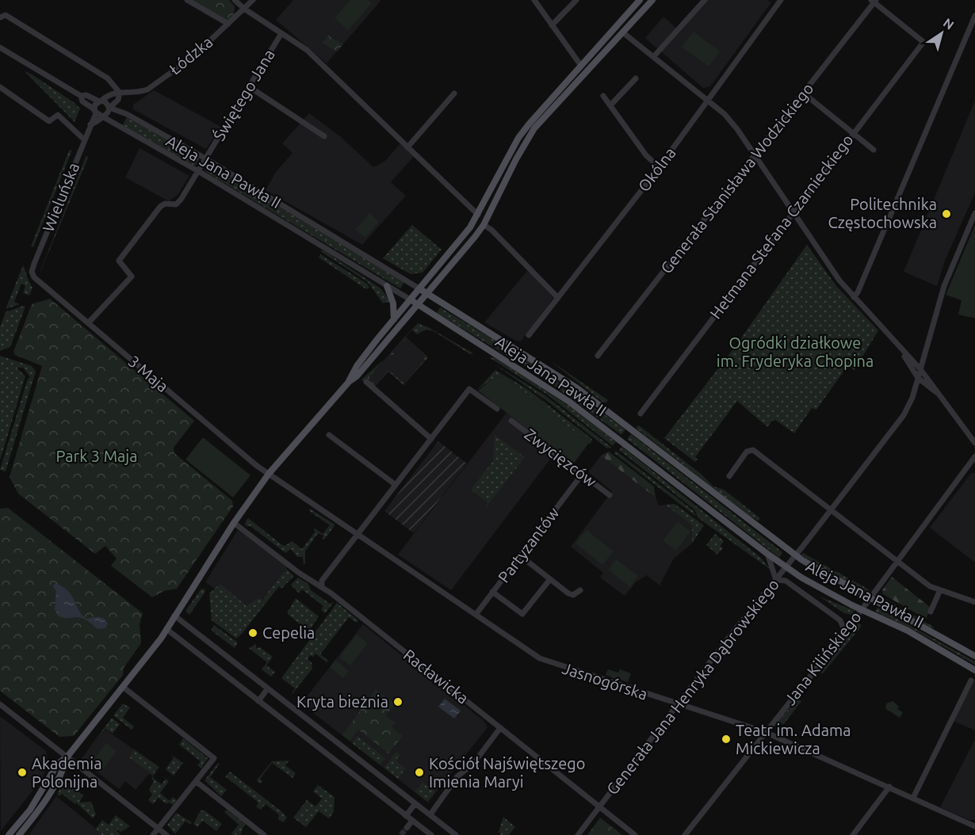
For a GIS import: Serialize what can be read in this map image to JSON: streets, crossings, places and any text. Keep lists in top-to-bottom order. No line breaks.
{"streets":{"main road":["Aleja Jana Pawła II"],"street":["Łódzka","Świętego Jana","Okólna","Generała Stanisława Wodzickiego","Wieluńska","Hetmana Stefana Czarnieckiego","3 Maja","Zwycięzców","Partyzantów","Jana Kilińskiego","Racławicka","Jasnogórska","Generała Jana Henryka Dąbrowskiego"]},"crossings":[["Łódzka","Aleja Jana Pawła II"],["Łódzka","Wieluńska"],["Świętego Jana","Aleja Jana Pawła II"],["Świętego Jana","3 Maja"],["Aleja Jana Pawła II","Wieluńska"],["Aleja Jana Pawła II","Jana Kilińskiego"],["Aleja Jana Pawła II","Generała Jana Henryka Dąbrowskiego"],["Generała Stanisława Wodzickiego","Hetmana Stefana Czarnieckiego"],["Wieluńska","3 Maja"],["3 Maja","Jasnogórska"],["Zwycięzców","Partyzantów"],["Partyzantów","Jasnogórska"],["Jana Kilińskiego","Jasnogórska"],["Racławicka","Generała Jana Henryka Dąbrowskiego"],["Jasnogórska","Generała Jana Henryka Dąbrowskiego"]],"parks":["Ogródki działkowe im. Fryderyka Chopina","Park 3 Maja"],"places":["Politechnika Częstochowska","Cepelia","Kryta bieżnia","Teatr im. Adama Mickiewicza","Akademia Polonijna","Kościół Najświętszego Imienia Maryi"],"north":"top right"}
